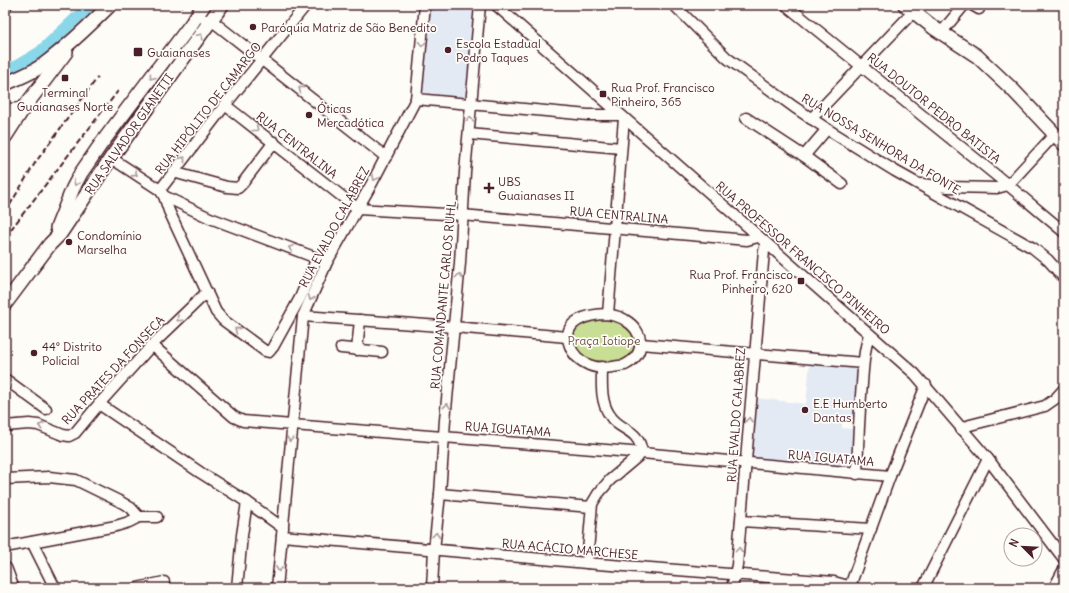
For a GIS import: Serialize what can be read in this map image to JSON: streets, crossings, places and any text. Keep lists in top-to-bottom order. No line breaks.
{"streets":{"main road":["RUA SALVADOR GIANETTI"],"street":["RUA HIPÓLITO DE CAMARGO","RUA DOUTOR PEDRO BATISTA","RUA NOSSA SENHORA DA FONTE","RUA CENTRALINA","RUA EVALDO CALABREZ","RUA PROFESSOR FRANCISCO PINHEIRO","RUA COMANDANTE CARLOS RUHL","RUA PRATES DA FONSECA","RUA IGUATAMA","RUA ACÁCIO MARCHESE"]},"crossings":[["RUA HIPÓLITO DE CAMARGO","RUA CENTRALINA"],["RUA CENTRALINA","RUA EVALDO CALABREZ"],["RUA CENTRALINA","RUA PROFESSOR FRANCISCO PINHEIRO"],["RUA CENTRALINA","RUA COMANDANTE CARLOS RUHL"],["RUA EVALDO CALABREZ","RUA PROFESSOR FRANCISCO PINHEIRO"],["RUA EVALDO CALABREZ","RUA IGUATAMA"],["RUA EVALDO CALABREZ","RUA ACÁCIO MARCHESE"],["RUA COMANDANTE CARLOS RUHL","RUA IGUATAMA"],["RUA COMANDANTE CARLOS RUHL","RUA ACÁCIO MARCHESE"],["RUA PRATES DA FONSECA","RUA IGUATAMA"]],"one_way":["RUA HIPÓLITO DE CAMARGO","RUA COMANDANTE CARLOS RUHL","RUA PRATES DA FONSECA"],"parks":["Praça Iotiope"],"places":{"other":["Paróquia Matriz de São Benedito","Escola Estadual Pedro Taques","Óticas Mercadótica","Condomínio Marselha","44º Distrito Policial","E.E Humberto Dantas"],"transit":["Guaianases","Terminal Guaianases Norte","Rua Prof. Francisco Pinheiro, 365","Rua Prof. Francisco Pinheiro, 620"],"health":["UBS Guaianases II"]},"north":"top left"}
